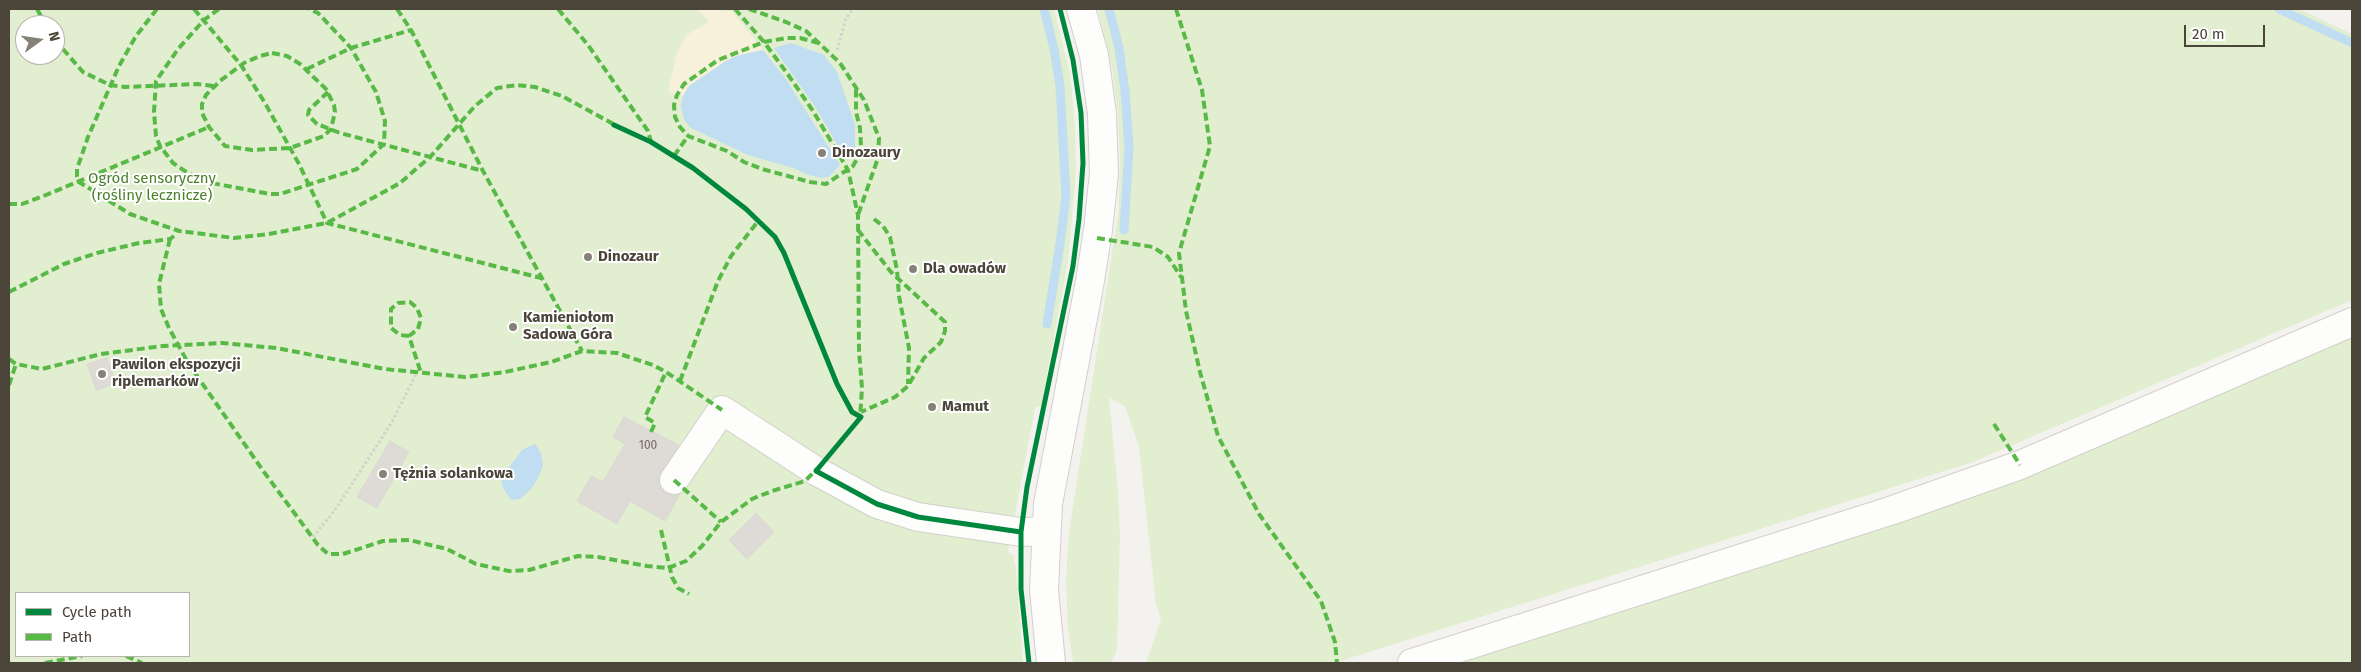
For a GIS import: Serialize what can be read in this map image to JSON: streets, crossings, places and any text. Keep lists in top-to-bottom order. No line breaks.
{"parks":["Ogród sensoryczny (rośliny lecznicze)"],"places":["Dinozaury","Dinozaur","Dla owadów","Kamieniołom Sadowa Góra","Pawilon ekspozycji riplemarków","Mamut","Tężnia solankowa"],"house_numbers":["100"],"legend":["Cycle path","Path"],"scale_bar":"20 m","north":"right"}
